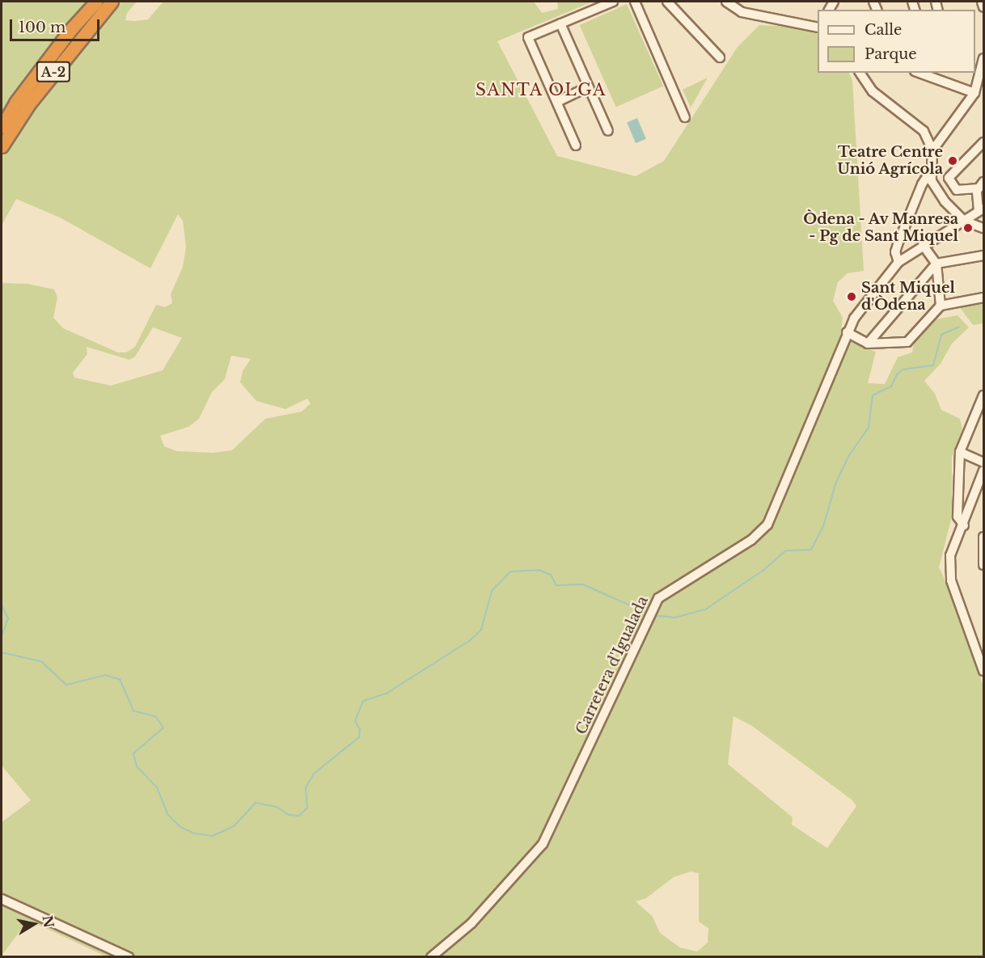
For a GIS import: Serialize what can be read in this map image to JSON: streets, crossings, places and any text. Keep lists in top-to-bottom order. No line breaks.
{"streets":{"highway":["A-2"],"street":["Carretera d'Igualada"]},"districts":["SANTA OLGA"],"places":["Teatre Centre Unió Agrícola","Òdena - Av Manresa - Pg de Sant Miquel","Sant Miquel d'Òdena"],"legend":["Calle","Parque"],"scale_bar":"100 m","north":"right"}
